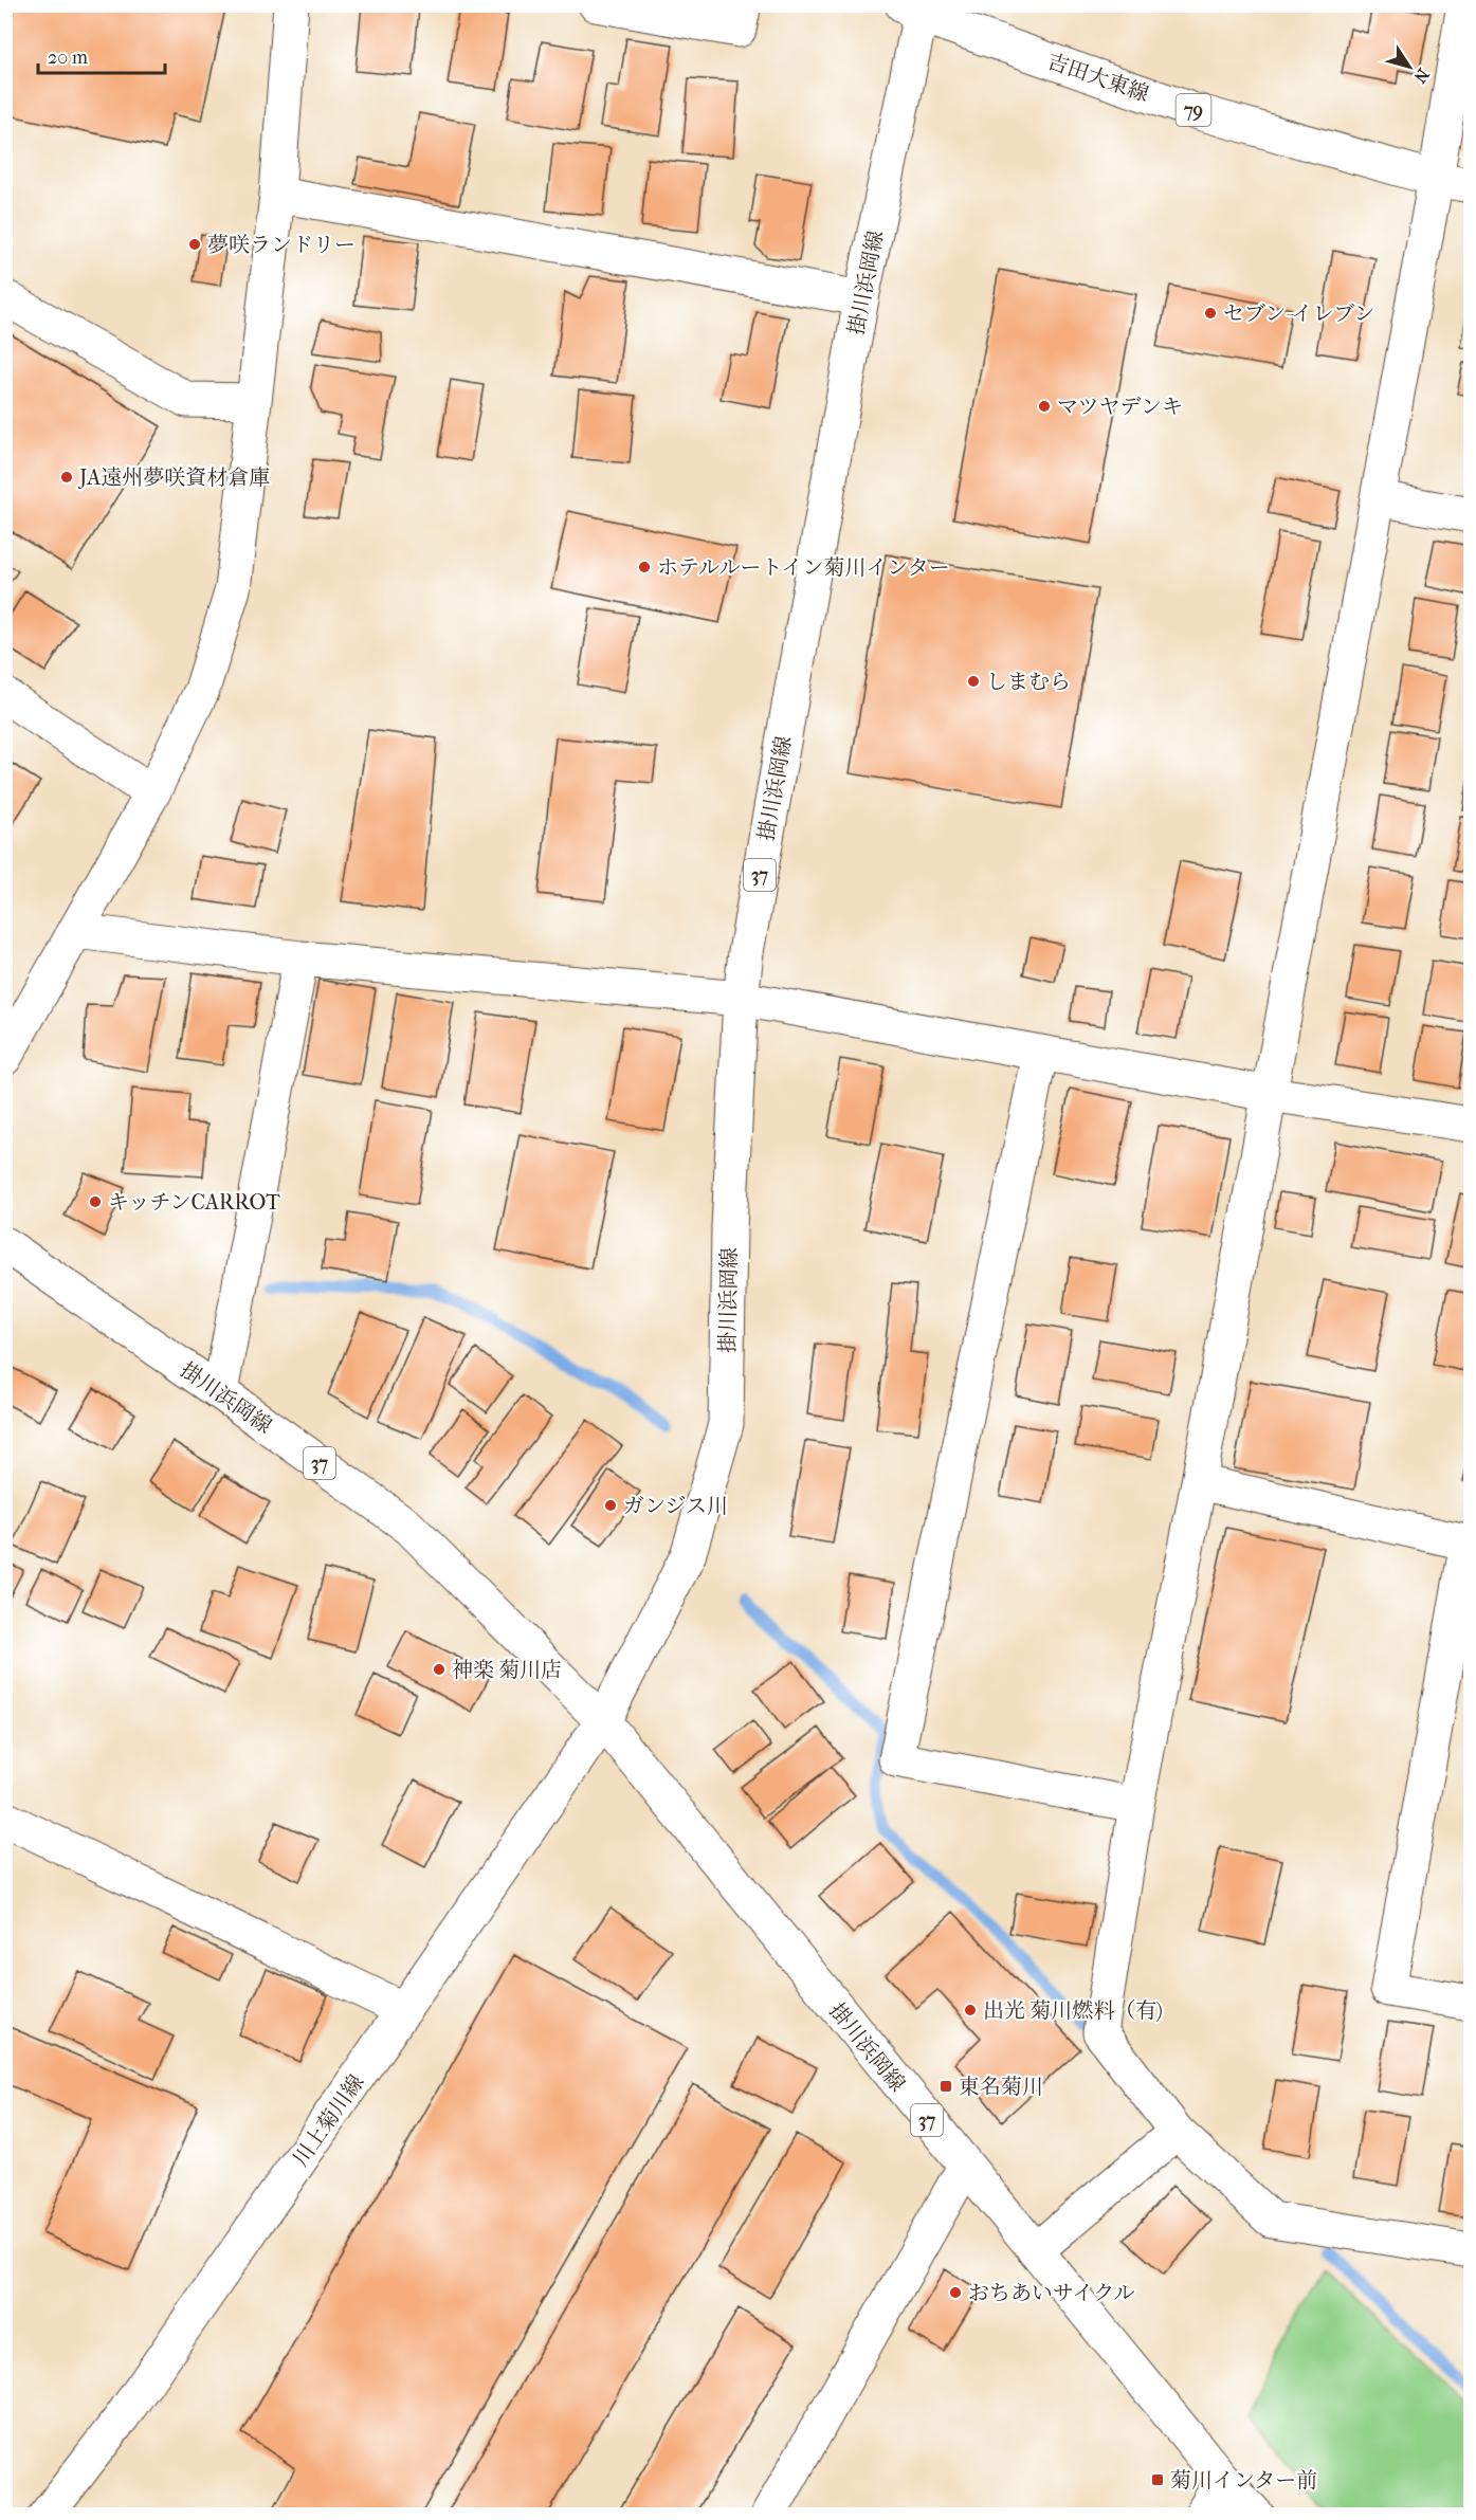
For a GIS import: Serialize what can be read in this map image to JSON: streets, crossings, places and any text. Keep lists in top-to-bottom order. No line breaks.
{"streets":{"street":["吉田大東線","79","掛川浜岡線","37","川上菊川線"]},"crossings":[["吉田大東線","掛川浜岡線"],["掛川浜岡線","川上菊川線"]],"places":{"other":["夢咲ランドリー","セブン-イレブン","マツヤデンキ","JA遠州夢咲資材倉庫","ホテルルートイン菊川インター","しまむら","キッチンCARROT","ガンジス川","神楽 菊川店","出光 菊川燃料（有)","おちあいサイクル"],"transit":["東名菊川","菊川インター前"]},"scale_bar":"20 m","north":"bottom right"}
